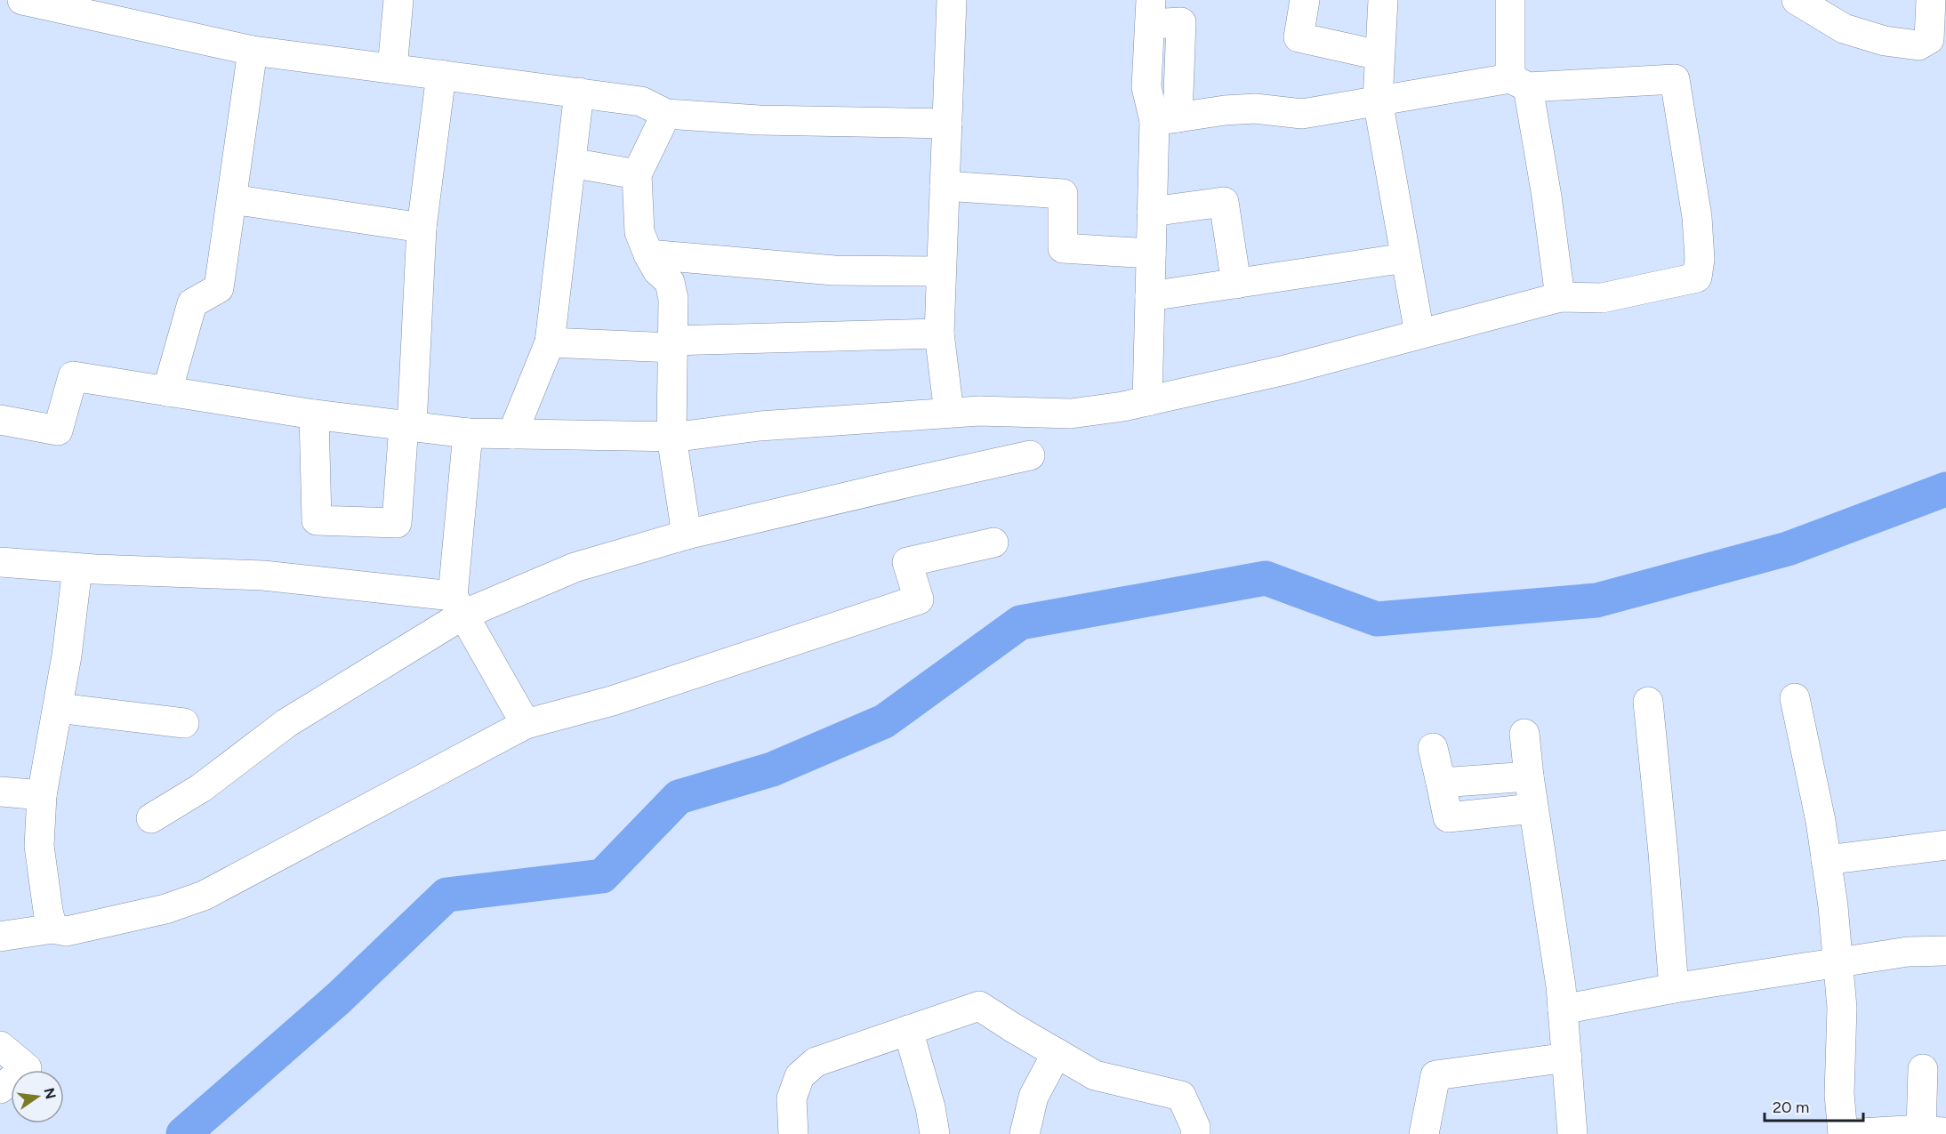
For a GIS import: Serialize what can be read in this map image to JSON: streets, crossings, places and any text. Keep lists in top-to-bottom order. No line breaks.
{"scale_bar":"20 m","north":"right"}
